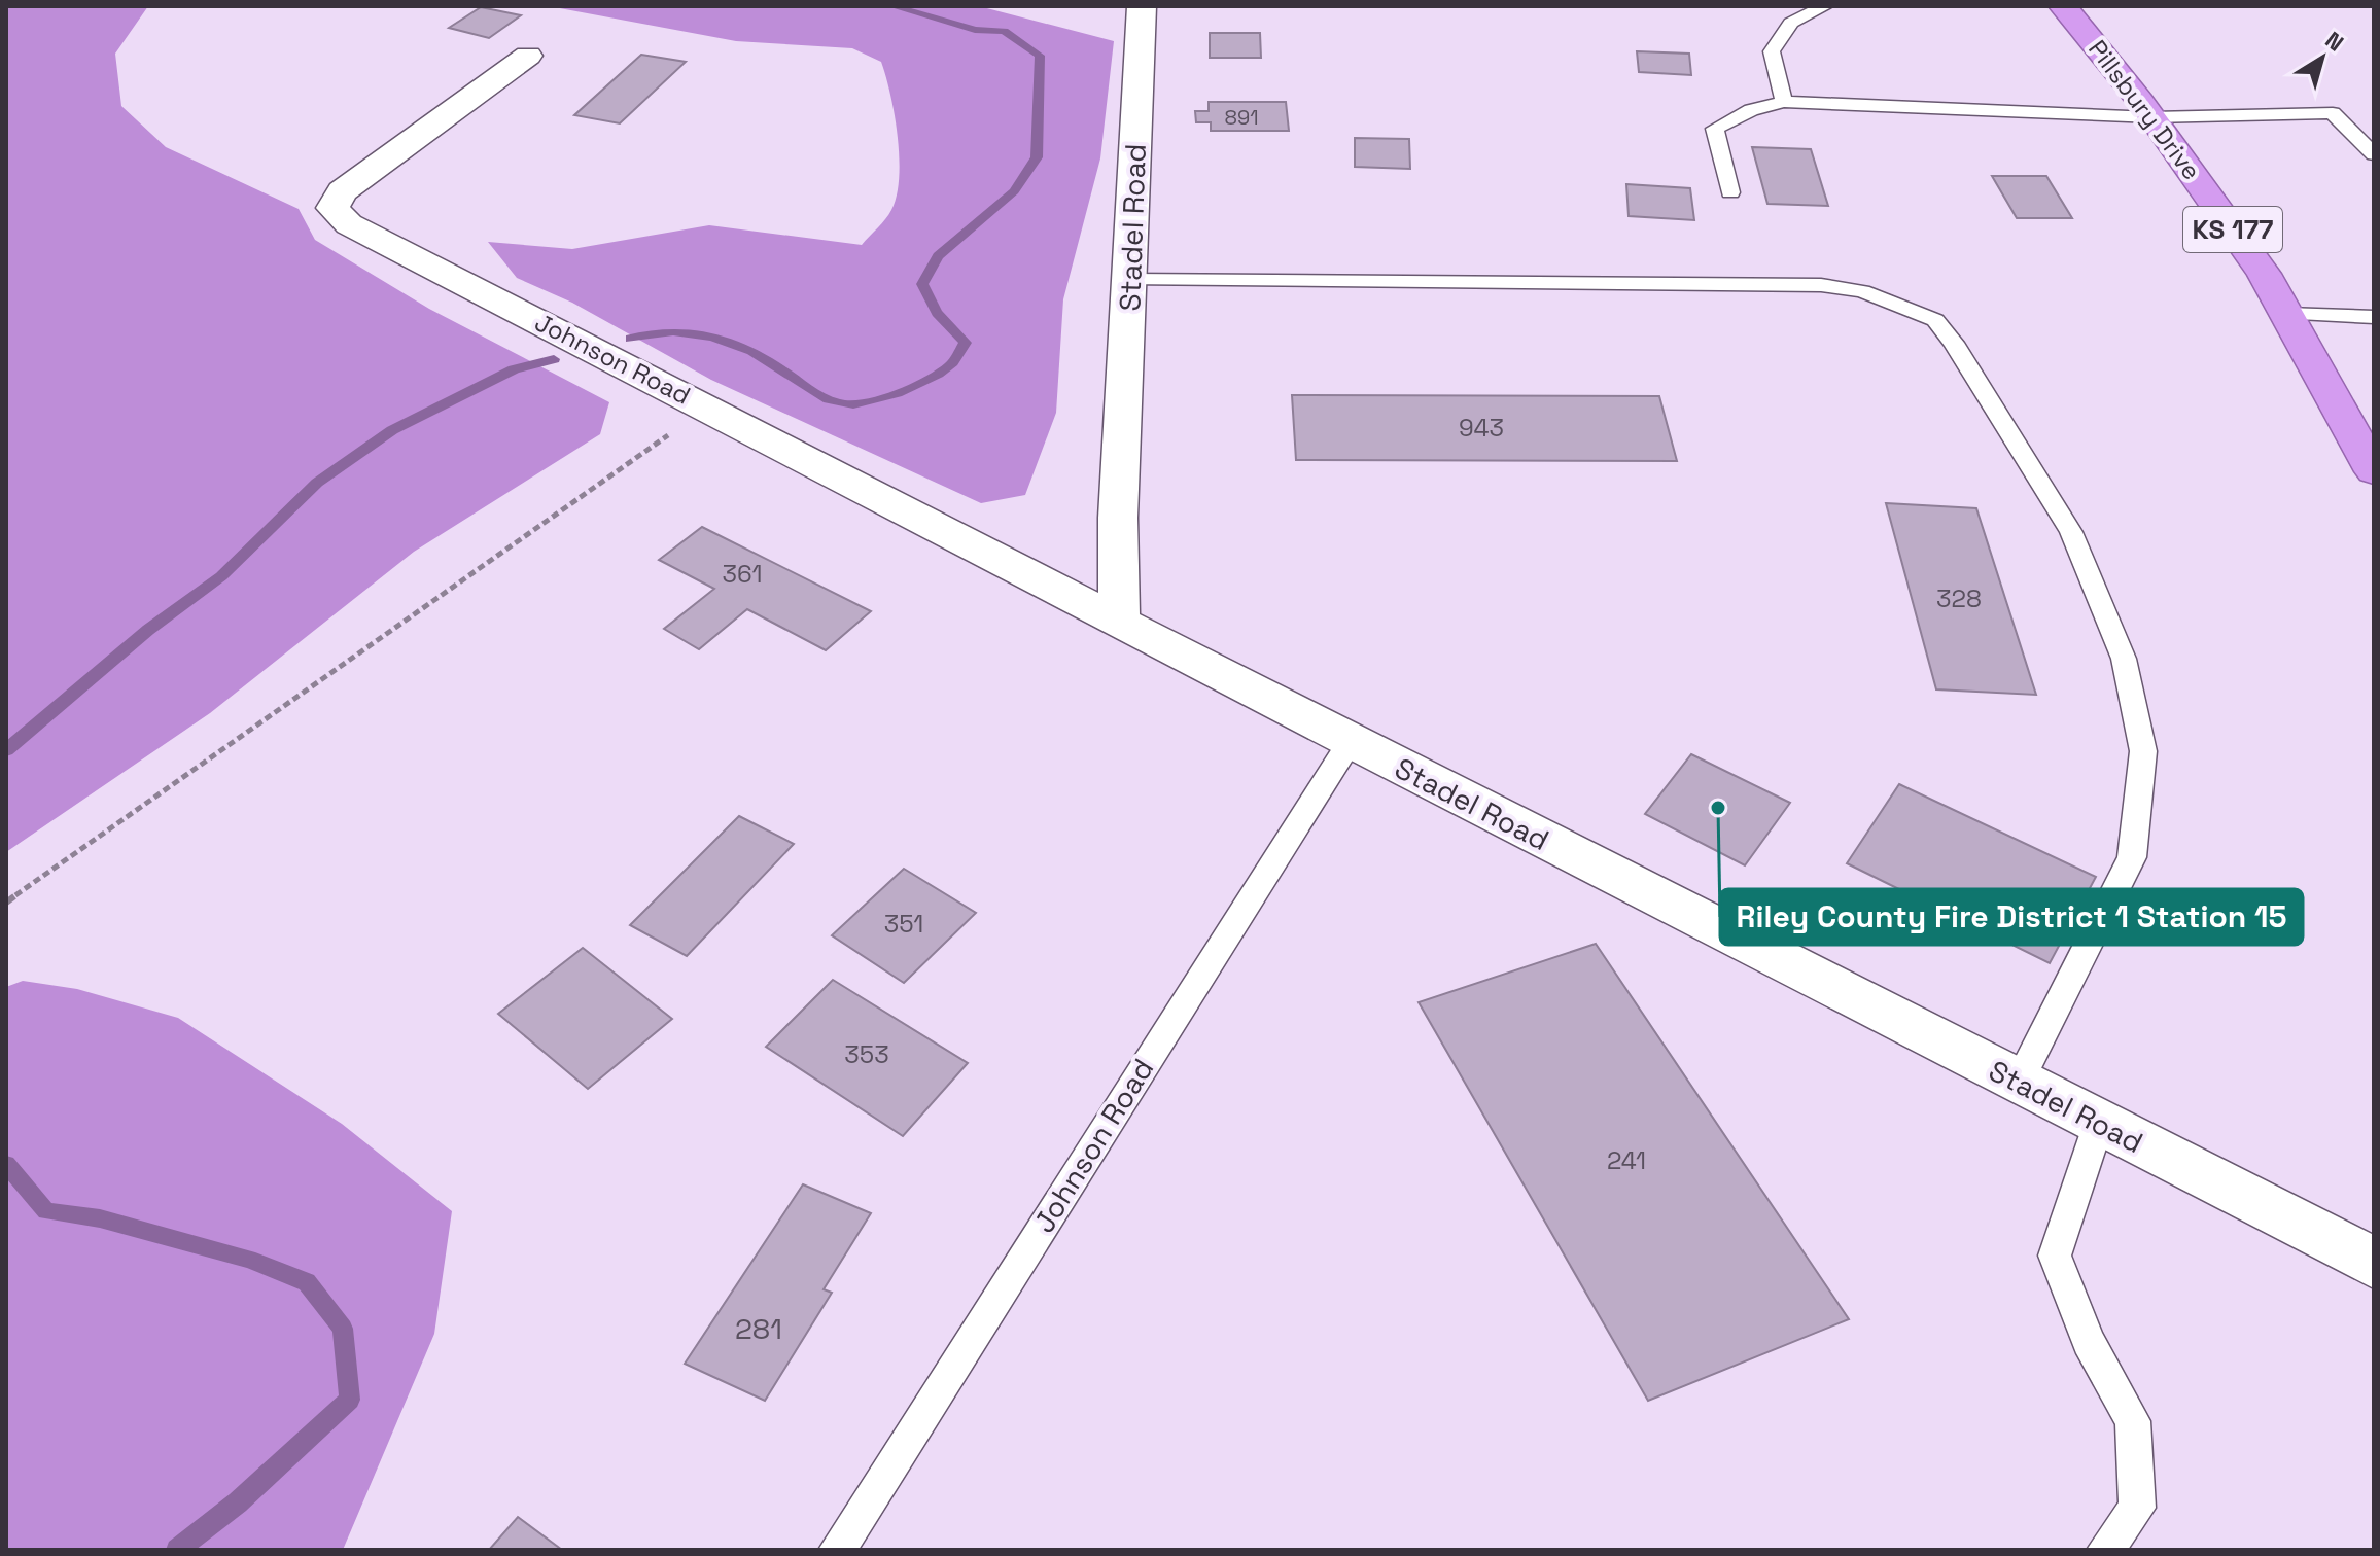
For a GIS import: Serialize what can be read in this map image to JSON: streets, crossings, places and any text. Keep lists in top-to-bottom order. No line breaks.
{"streets":{"highway":["Pillsbury Drive","KS 177"],"street":["Stadel Road","Johnson Road"]},"crossings":[["Stadel Road","Johnson Road"]],"places":["Riley County Fire District 1 Station 15"],"house_numbers":["891","943","361","328","351","353","241","281"],"north":"top right"}
